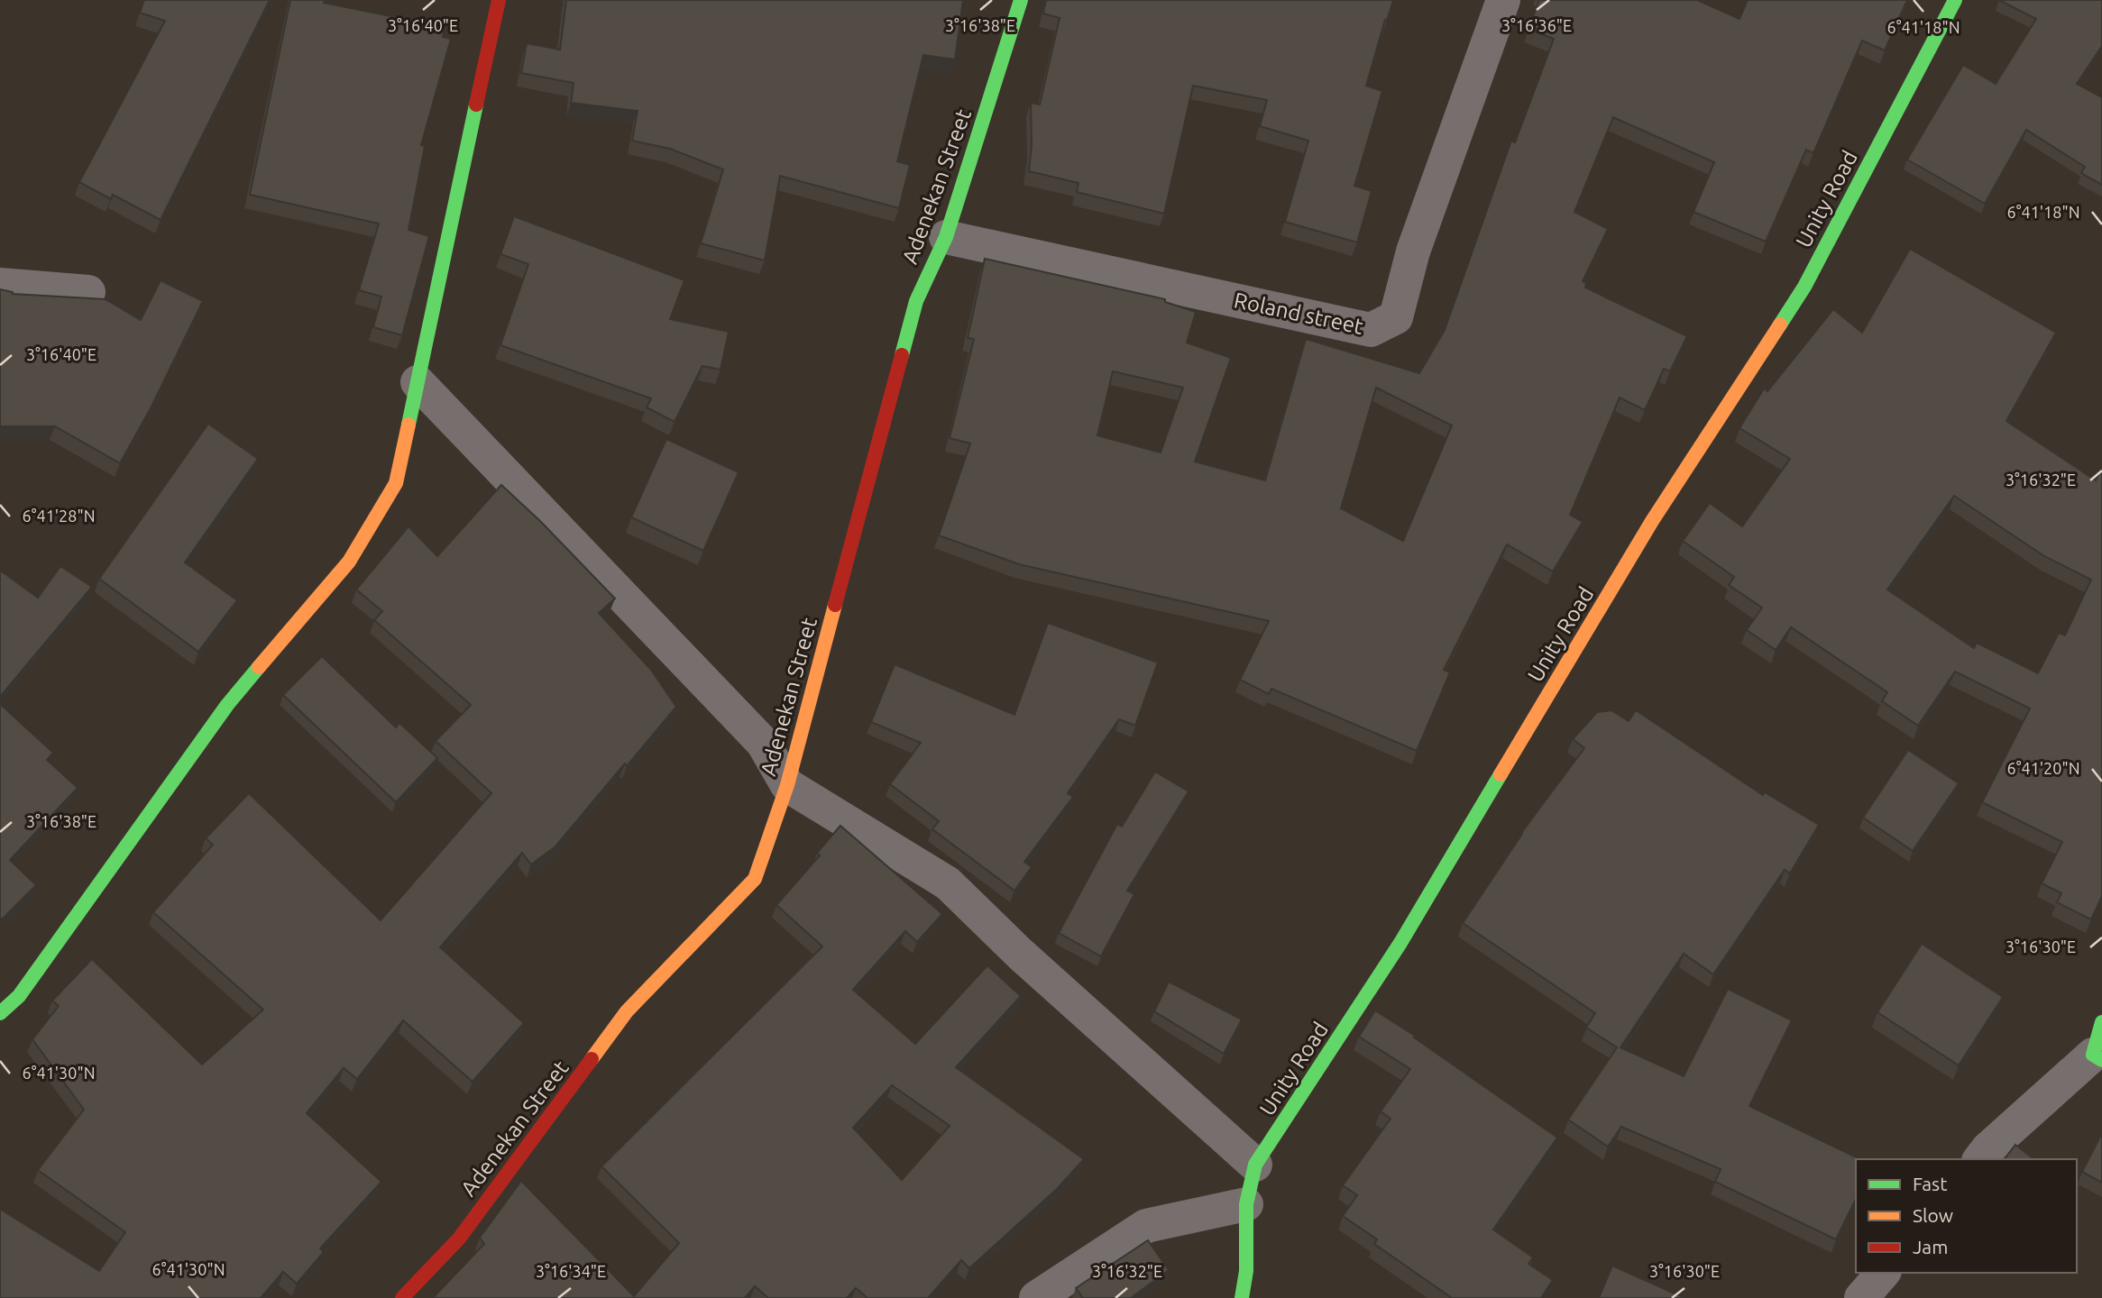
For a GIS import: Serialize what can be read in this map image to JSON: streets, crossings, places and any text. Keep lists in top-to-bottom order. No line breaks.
{"streets":{"street":["Adenekan Street","Unity Road","Roland street"]},"crossings":[["Adenekan Street","Roland street"]],"legend":["Fast","Slow","Jam"],"coordinates":["3°16'40\"E","3°16'38\"E","3°16'36\"E","6°41'18\"N","3°16'32\"E","6°41'28\"N","6°41'20\"N","3°16'30\"E","6°41'30\"N","3°16'34\"E"]}
